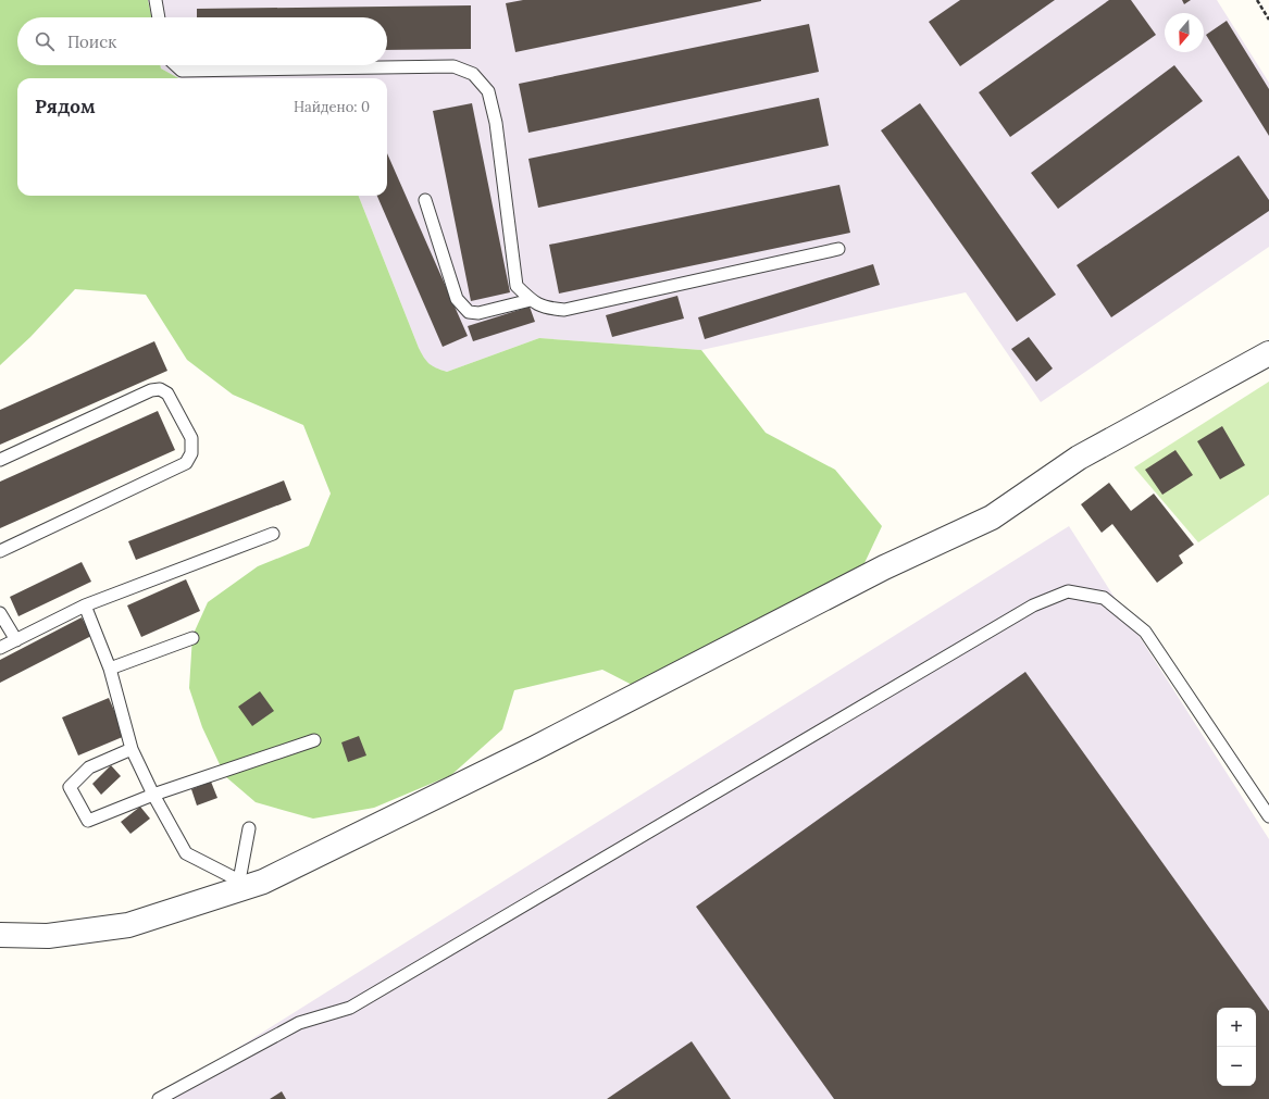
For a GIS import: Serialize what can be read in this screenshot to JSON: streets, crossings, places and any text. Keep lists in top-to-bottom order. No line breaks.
{"north":"bottom","page":{"search":"Поиск","heading":["Рядом","Найдено: 0"],"map_buttons":["+","−"]}}
